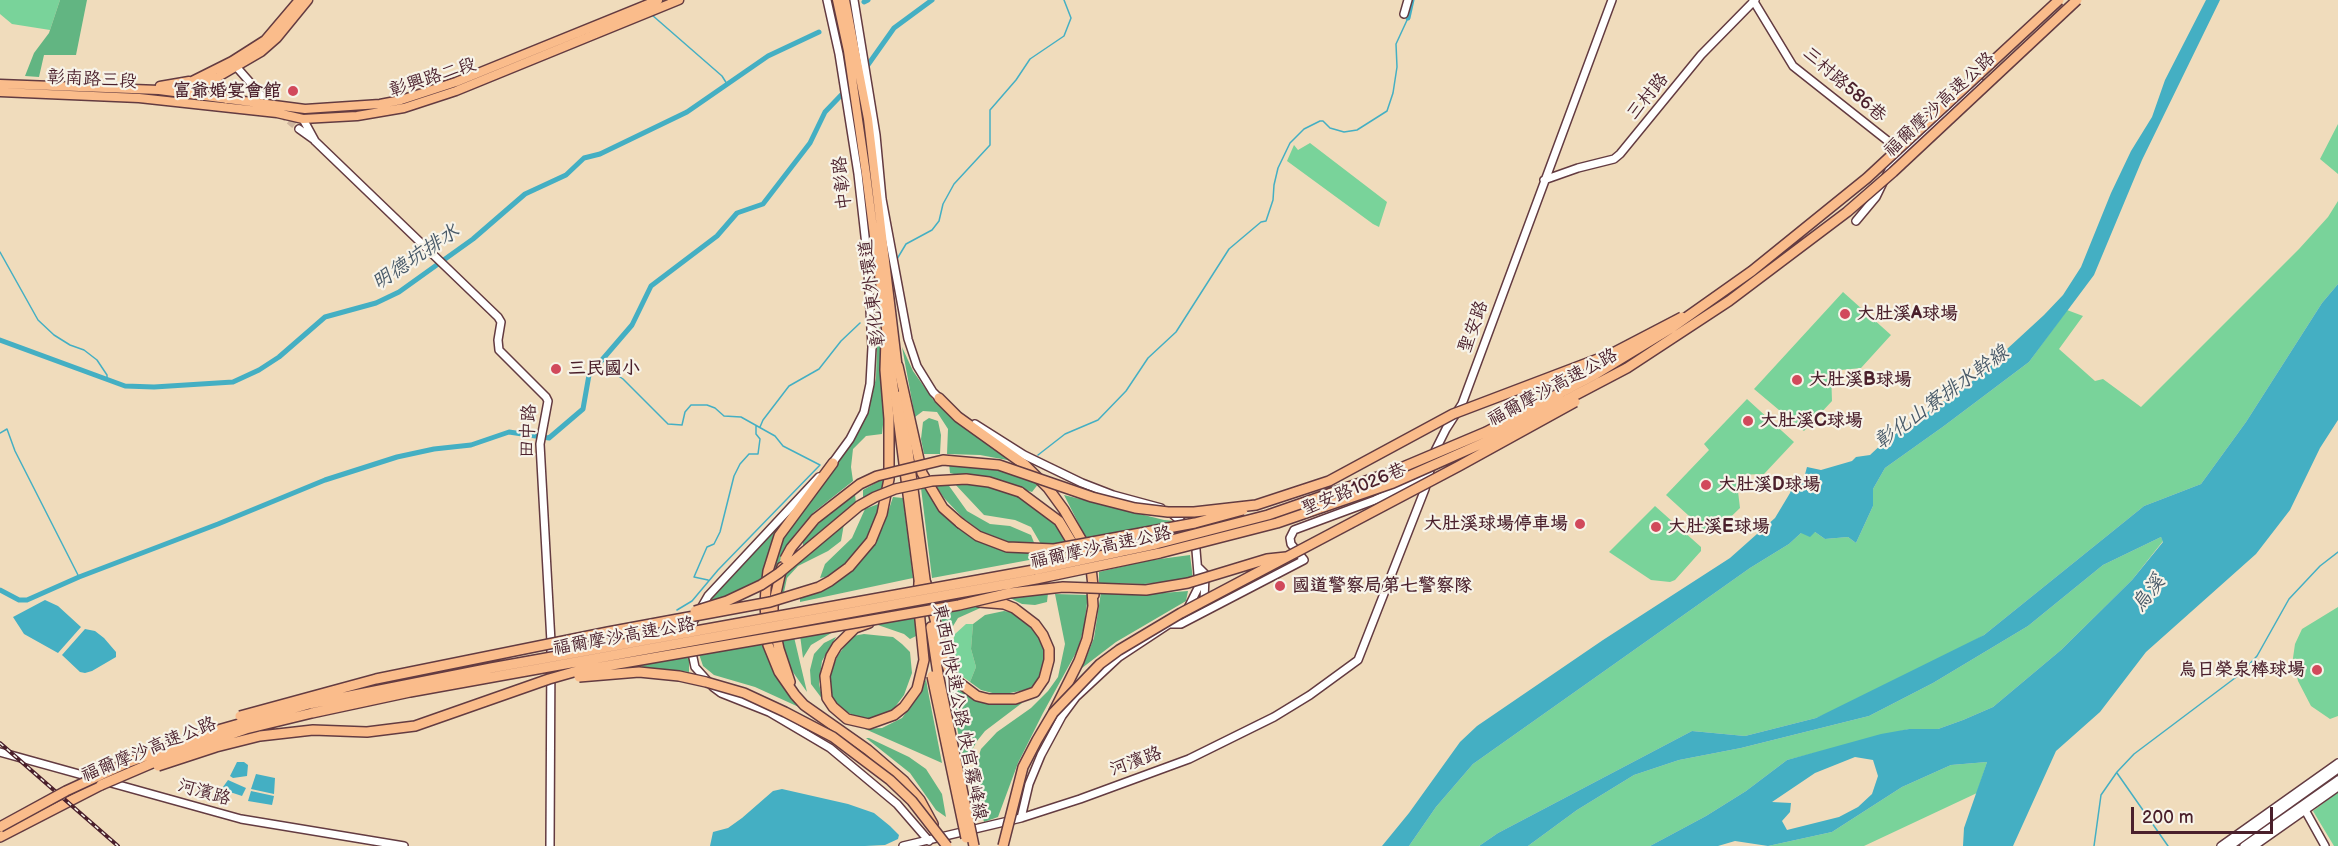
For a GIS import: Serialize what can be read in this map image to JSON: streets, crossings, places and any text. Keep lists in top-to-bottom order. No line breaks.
{"streets":{"highway":["福爾摩沙高速公路","東西向快速公路 快官霧峰線"],"main road":["彰興路二段","彰南路三段","彰化東外環道"],"street":["三村路586巷","三村路","中彰路","聖安路","田中路","聖安路1026巷","河濱路"]},"crossings":[["彰興路二段","彰南路三段"],["彰興路二段","田中路"],["三村路586巷","三村路"],["三村路","聖安路"],["中彰路","河濱路"],["彰化東外環道","東西向快速公路 快官霧峰線"],["聖安路","聖安路1026巷"],["聖安路","河濱路"]],"water":["明德坑排水","彰化山寮排水幹線","烏溪"],"places":["富爺婚宴會館","大肚溪A球場","三民國小","大肚溪B球場","大肚溪C球場","大肚溪D球場","大肚溪球場停車場","大肚溪E球場","國道警察局第七警察隊","烏日榮泉棒球場"],"scale_bar":"200 m"}
